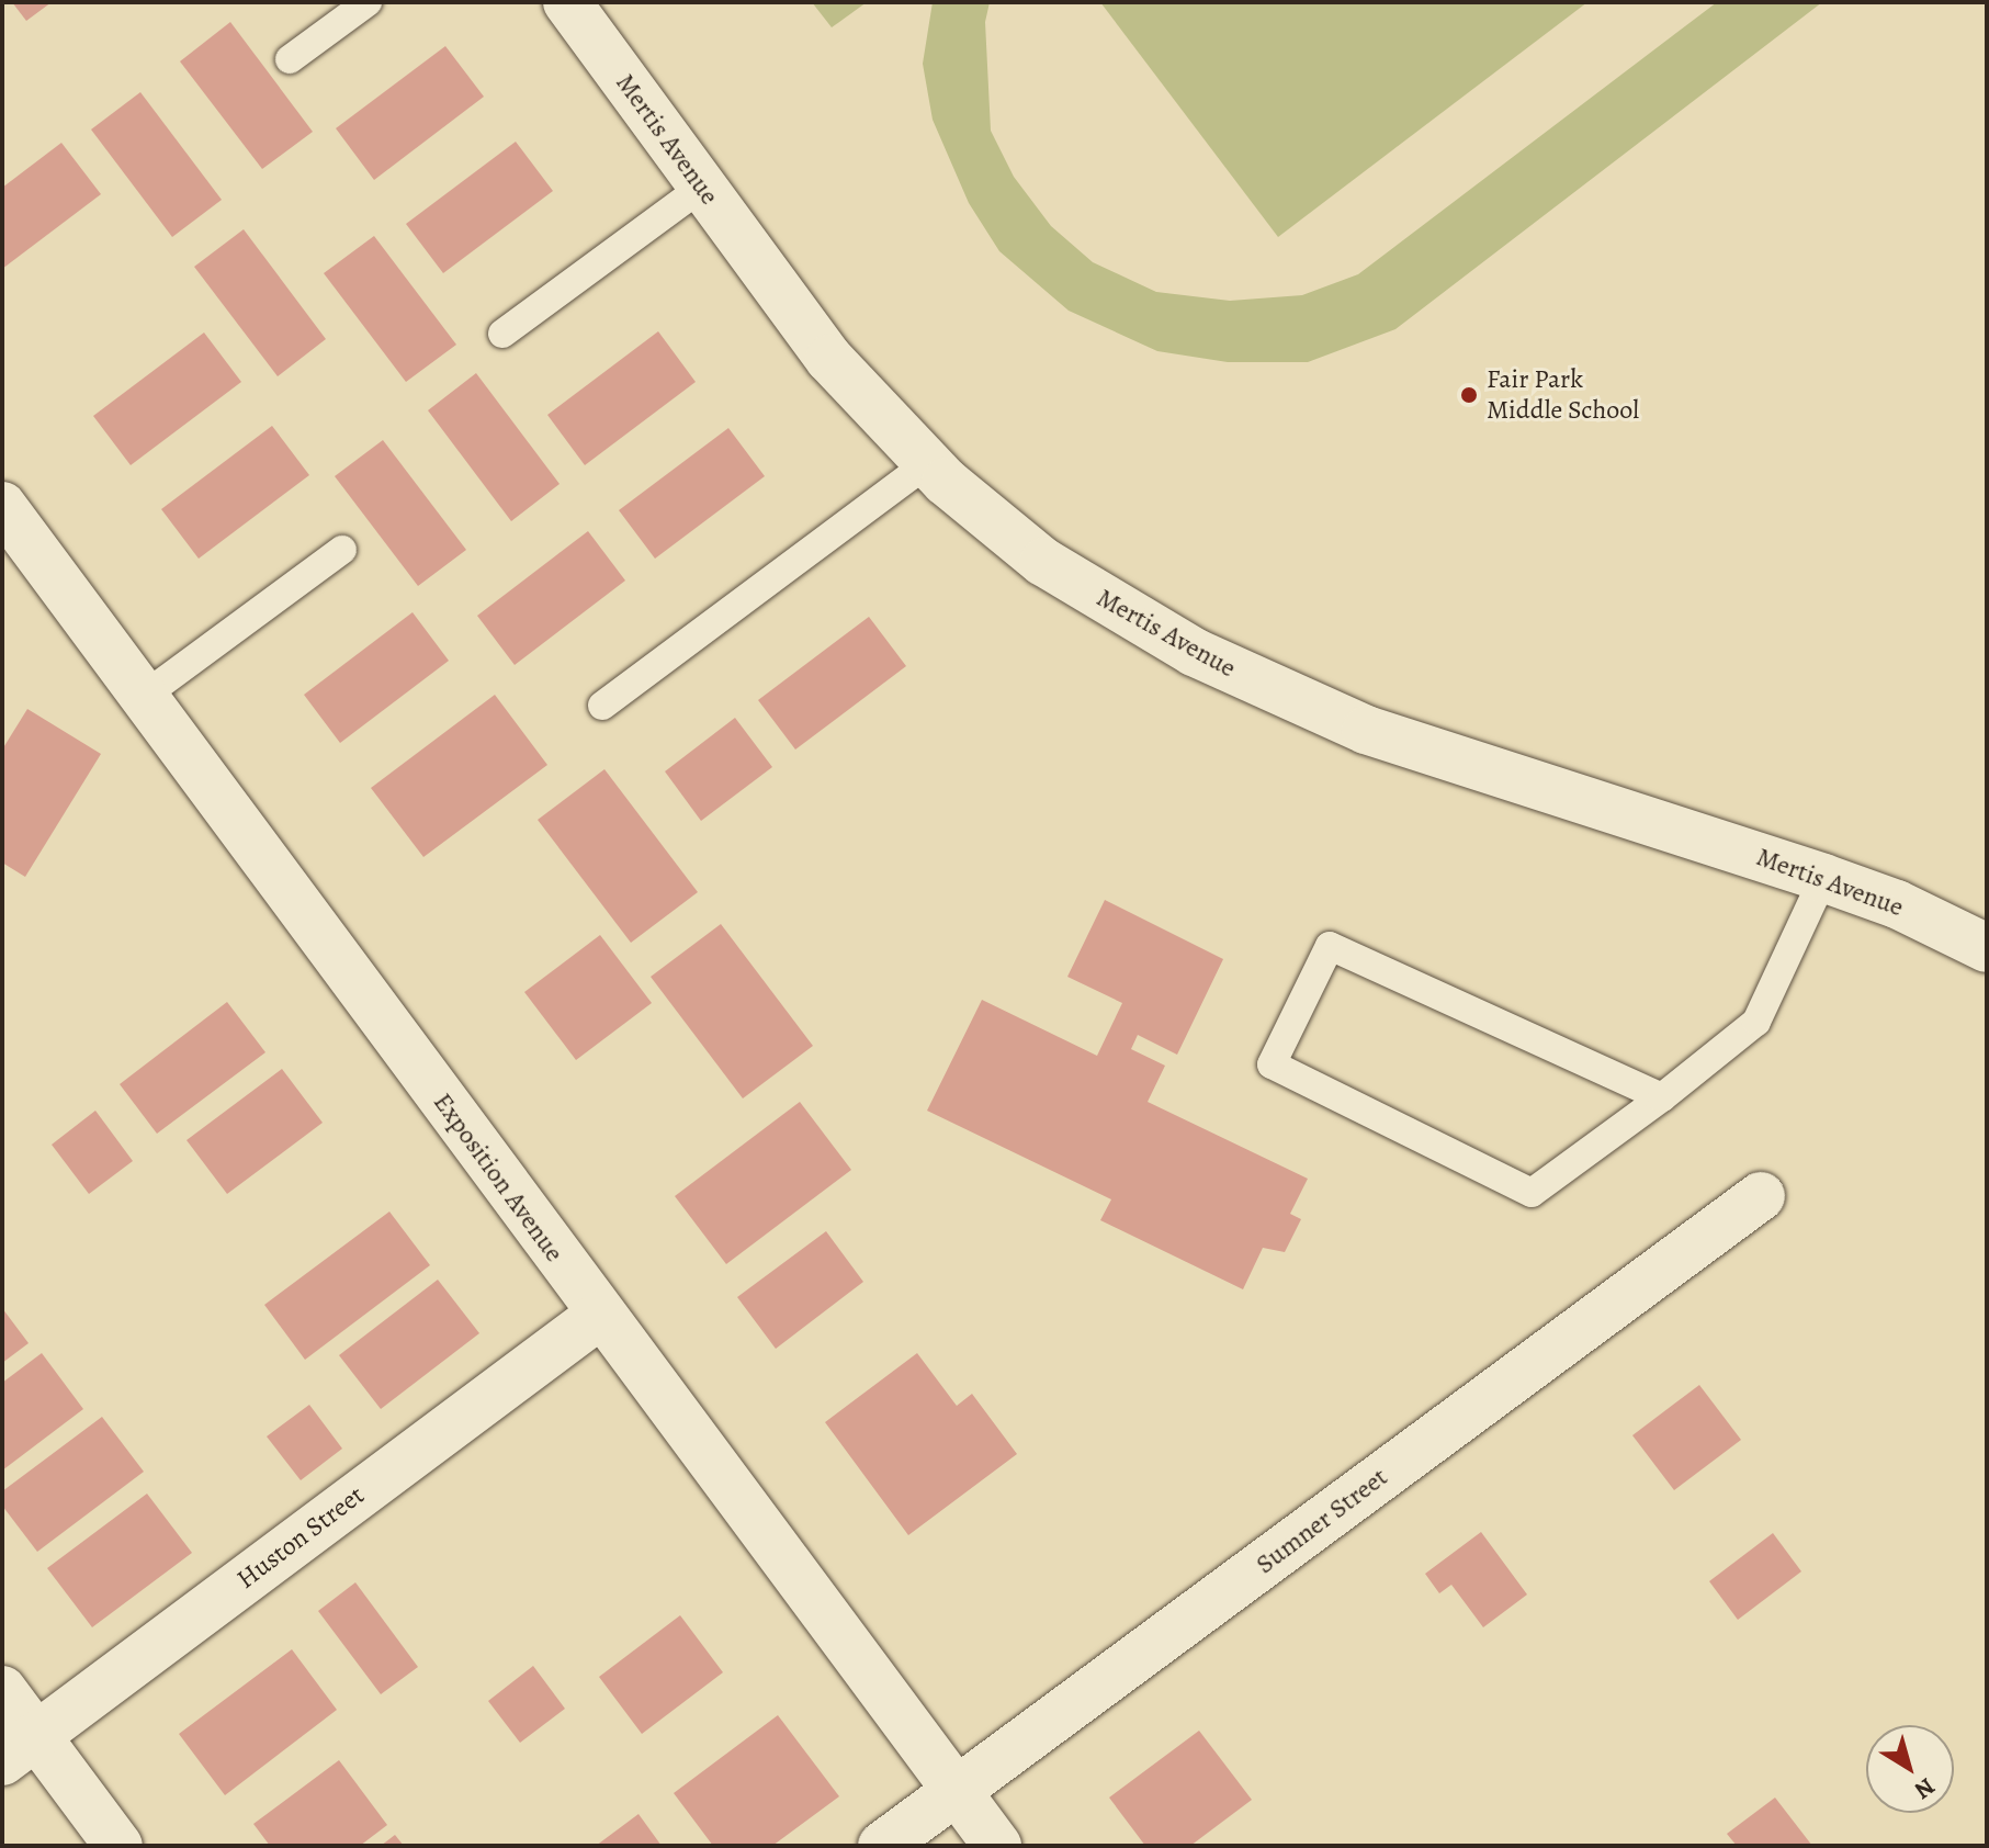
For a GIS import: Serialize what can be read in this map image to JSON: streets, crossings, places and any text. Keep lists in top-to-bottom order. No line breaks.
{"streets":{"street":["Mertis Avenue","Exposition Avenue","Sumner Street","Huston Street"]},"crossings":[["Exposition Avenue","Sumner Street"],["Exposition Avenue","Huston Street"]],"places":["Fair Park Middle School"],"north":"bottom right"}
